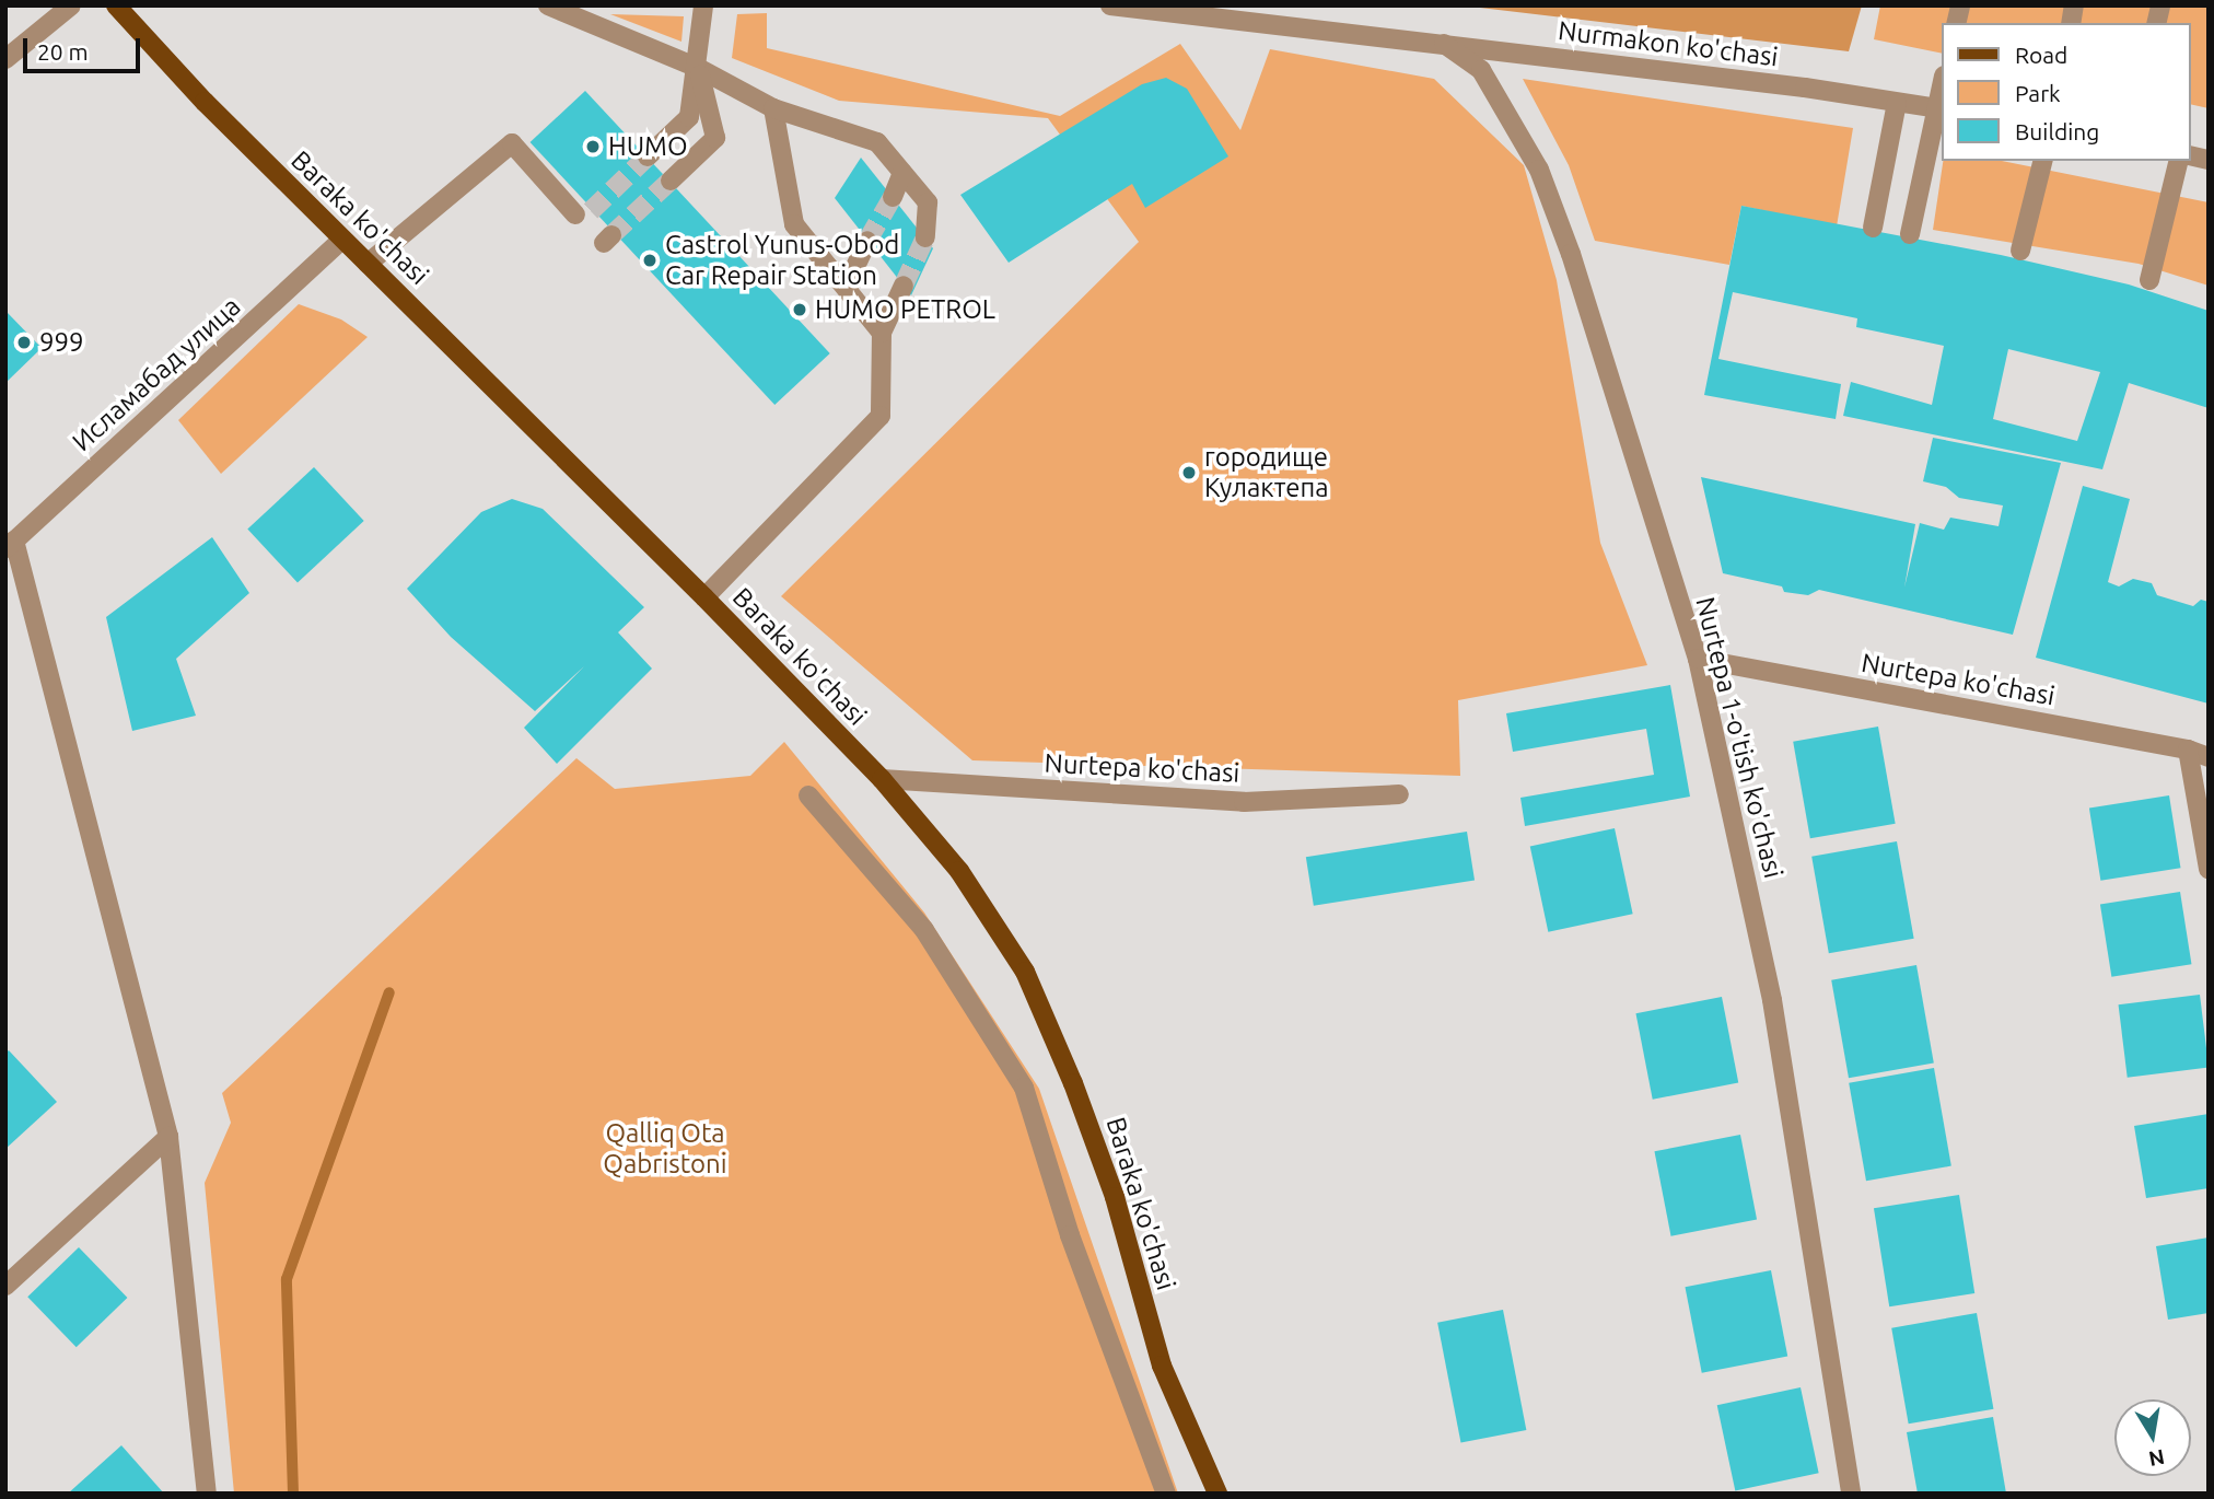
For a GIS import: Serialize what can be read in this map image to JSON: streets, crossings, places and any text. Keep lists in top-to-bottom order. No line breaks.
{"streets":{"main road":["Baraka ko'chasi"],"street":["Nurmakon ko'chasi","Исламабад улица","Nurtepa ko'chasi","Nurtepa 1-o'tish ko'chasi"]},"crossings":[["Nurmakon ko'chasi","Nurtepa 1-o'tish ko'chasi"],["Baraka ko'chasi","Исламабад улица"],["Baraka ko'chasi","Nurtepa ko'chasi"],["Nurtepa ko'chasi","Nurtepa 1-o'tish ko'chasi"]],"parks":["Qalliq Ota Qabristoni"],"places":["HUMO","Castrol Yunus-Obod Car Repair Station","HUMO PETROL","999","городище Кулактепа"],"legend":["Road","Park","Building"],"scale_bar":"20 m","north":"bottom"}
